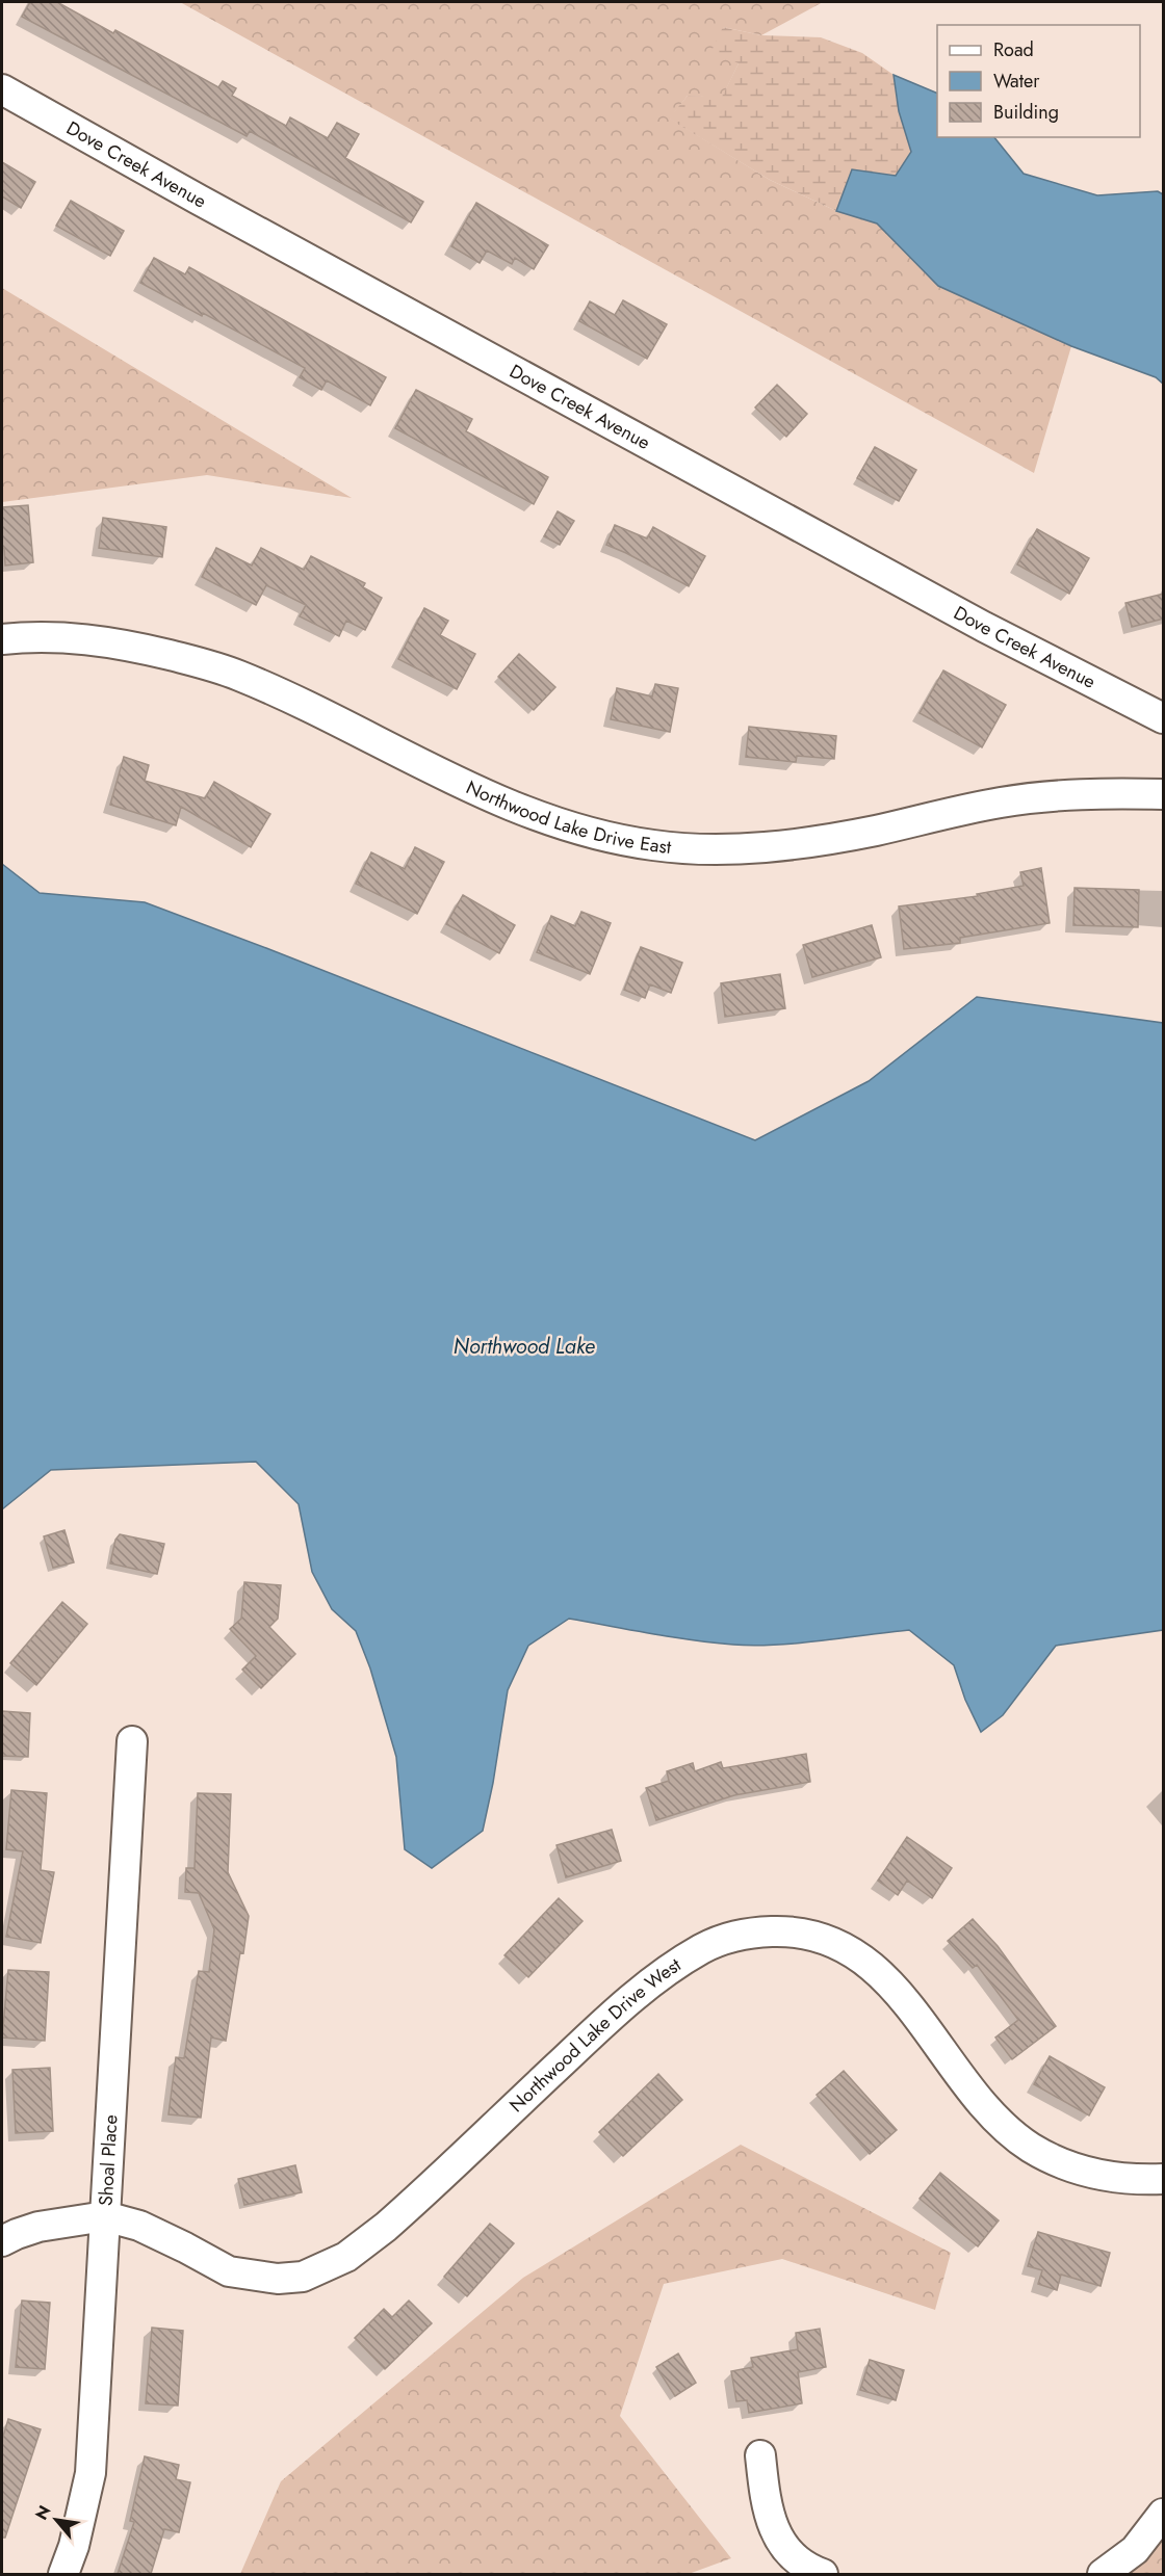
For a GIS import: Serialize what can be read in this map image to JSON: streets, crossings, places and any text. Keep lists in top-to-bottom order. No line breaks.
{"streets":{"street":["Dove Creek Avenue","Northwood Lake Drive East","Northwood Lake Drive West","Shoal Place"]},"crossings":[["Northwood Lake Drive West","Shoal Place"]],"water":["Northwood Lake"],"legend":["Road","Water","Building"],"north":"top left"}
